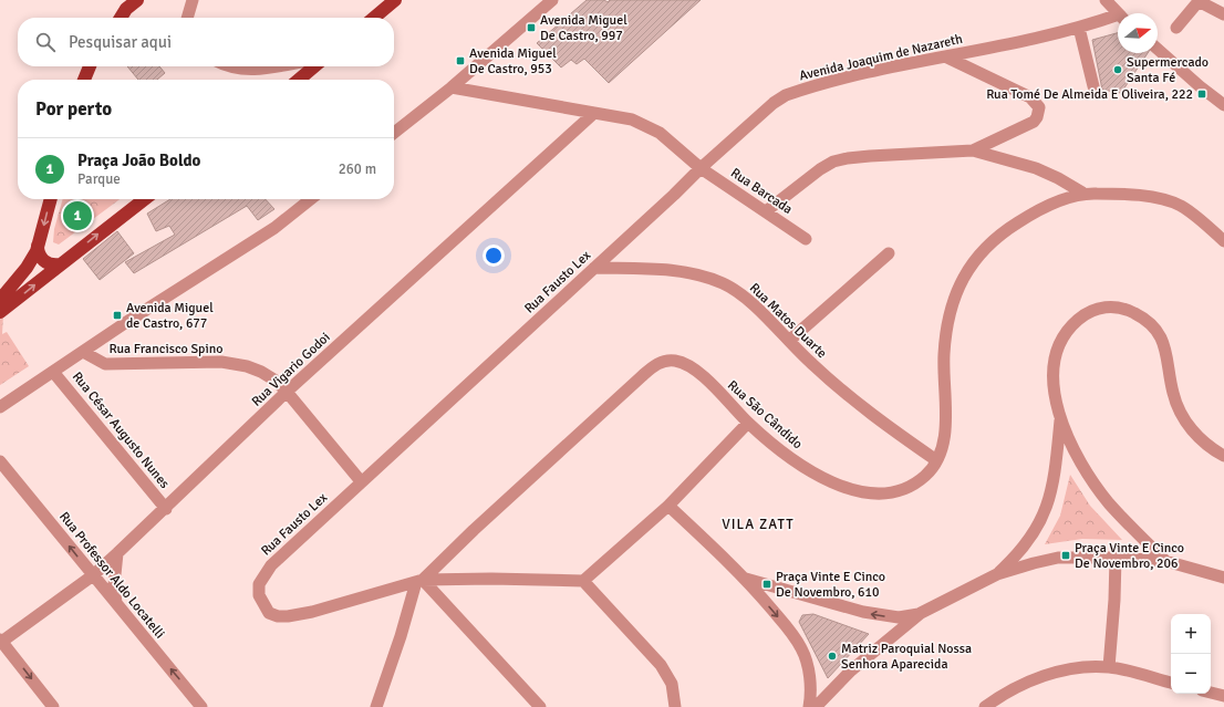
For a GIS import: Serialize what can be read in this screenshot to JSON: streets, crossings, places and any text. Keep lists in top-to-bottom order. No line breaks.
{"streets":{"street":["Avenida Joaquim de Nazareth","Rua Barcada","Rua Fausto Lex","Rua Matos Duarte","Rua Francisco Spino","Rua Vigario Godoi","Rua São Cândido","Rua César Augusto Nunes","Rua Professor Aldo Locatelli"]},"crossings":[["Avenida Joaquim de Nazareth","Rua Barcada"],["Avenida Joaquim de Nazareth","Rua Fausto Lex"],["Rua Barcada","Rua Fausto Lex"],["Rua Fausto Lex","Rua Matos Duarte"],["Rua Fausto Lex","Rua Francisco Spino"],["Rua Fausto Lex","Rua São Cândido"],["Rua Matos Duarte","Rua São Cândido"],["Rua Francisco Spino","Rua Vigario Godoi"],["Rua Vigario Godoi","Rua César Augusto Nunes"],["Rua Vigario Godoi","Rua Professor Aldo Locatelli"]],"one_way":["Rua Professor Aldo Locatelli"],"districts":["VILA ZATT"],"places":{"transit":["Avenida Miguel De Castro, 997","Avenida Miguel De Castro, 953","Rua Tomé De Almeida E Oliveira, 222","Avenida Miguel de Castro, 677","Praça Vinte E Cinco De Novembro, 206","Praça Vinte E Cinco De Novembro, 610"],"other":["Supermercado Santa Fé","Matriz Paroquial Nossa Senhora Aparecida"]},"north":"right","page":{"search":"Pesquisar aqui","heading":"Por perto","list":[{"mark":"1","name":"Praça João Boldo","note":"Parque","value":"260 m"}],"pins":"1","map_buttons":["+","−"]}}
